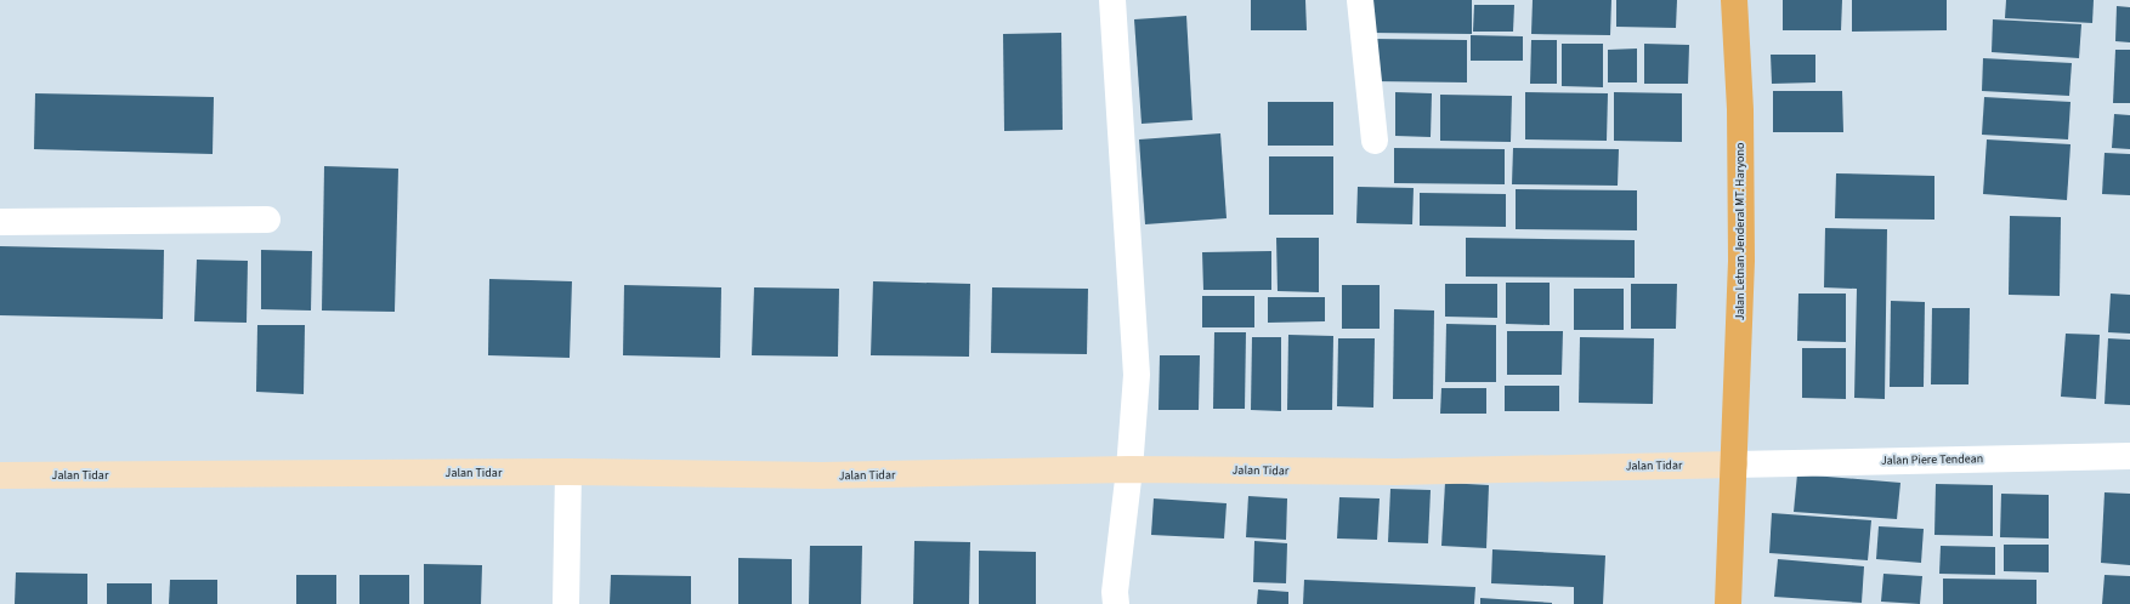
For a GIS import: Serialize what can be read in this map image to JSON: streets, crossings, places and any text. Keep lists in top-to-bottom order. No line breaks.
{"streets":{"highway":["Jalan Letnan Jenderal MT. Haryono"],"main road":["Jalan Tidar"],"street":["Jalan Piere Tendean"]},"crossings":[["Jalan Letnan Jenderal MT. Haryono","Jalan Piere Tendean"],["Jalan Letnan Jenderal MT. Haryono","Jalan Tidar"],["Jalan Piere Tendean","Jalan Tidar"]]}
